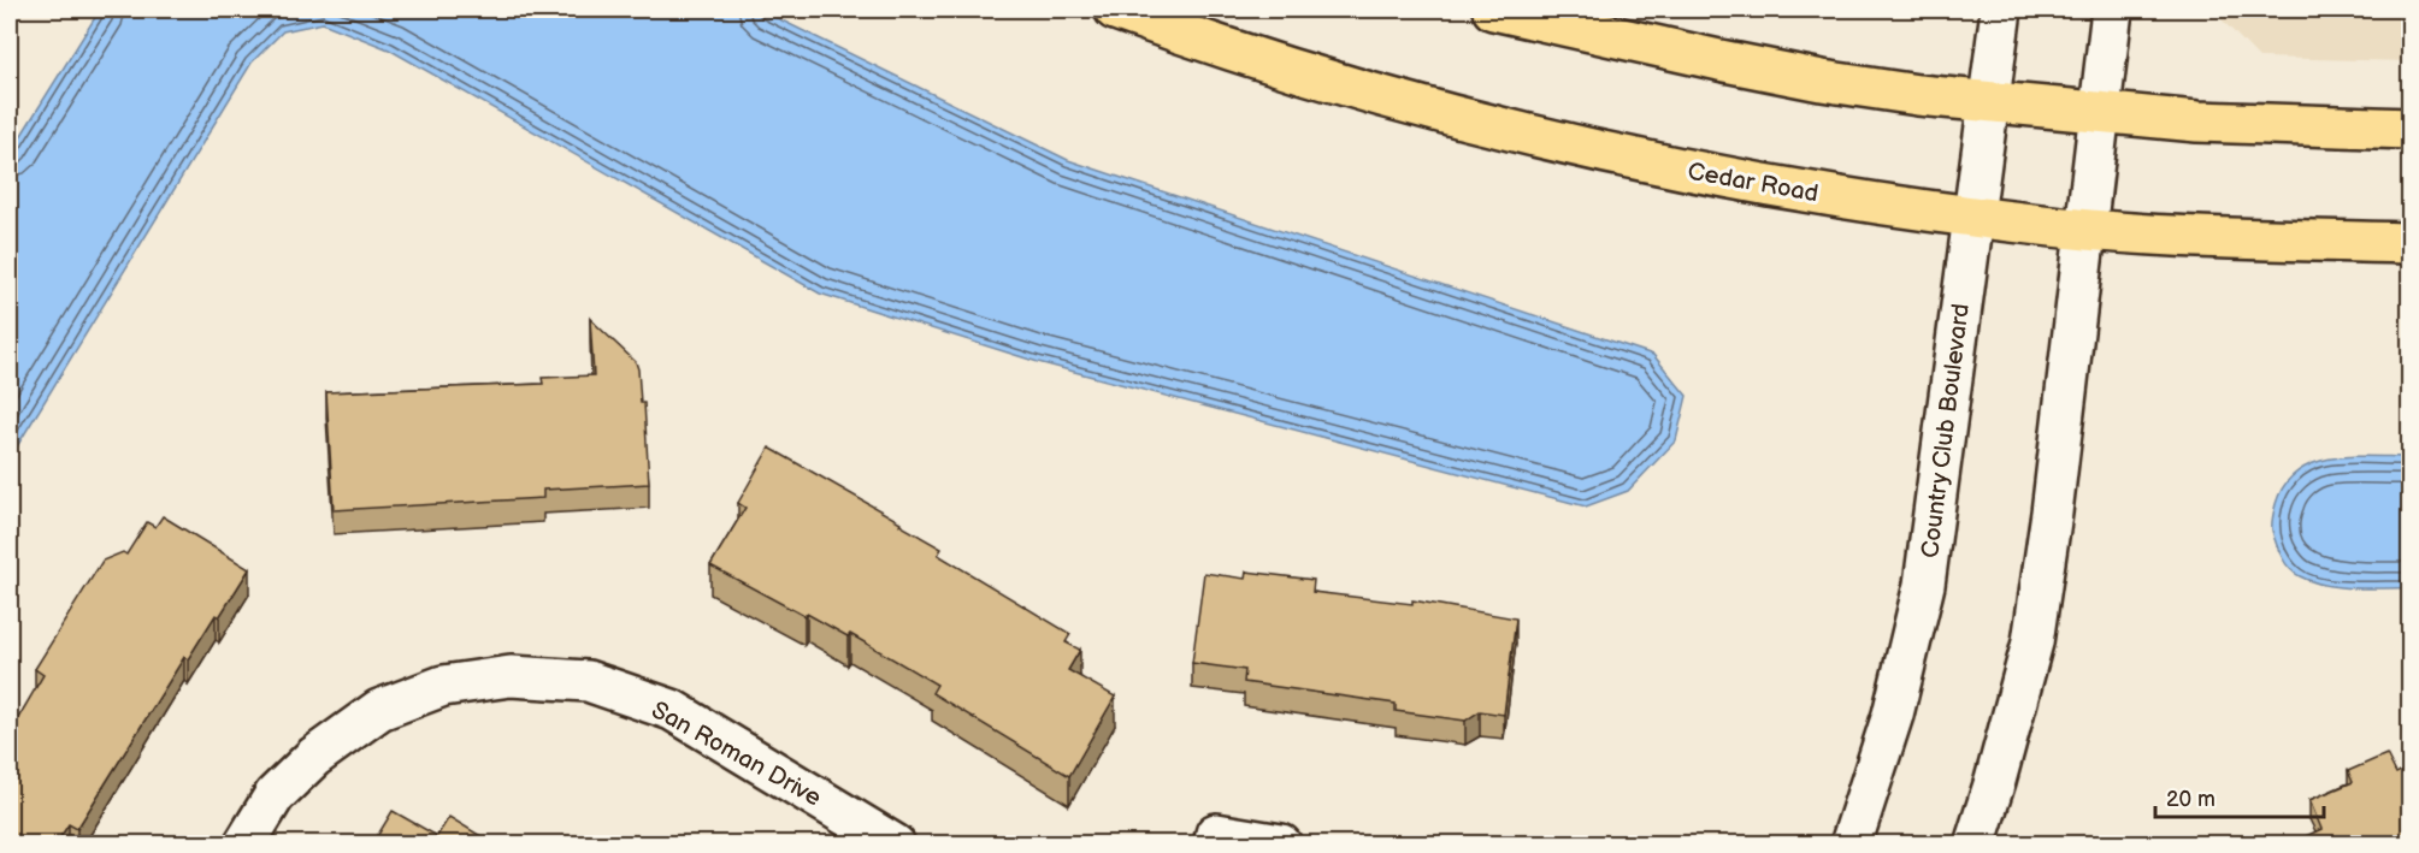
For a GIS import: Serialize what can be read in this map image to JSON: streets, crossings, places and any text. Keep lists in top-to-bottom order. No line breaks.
{"streets":{"main road":["Cedar Road"],"street":["Country Club Boulevard","San Roman Drive"]},"crossings":[["Cedar Road","Country Club Boulevard"]],"scale_bar":"20 m"}
